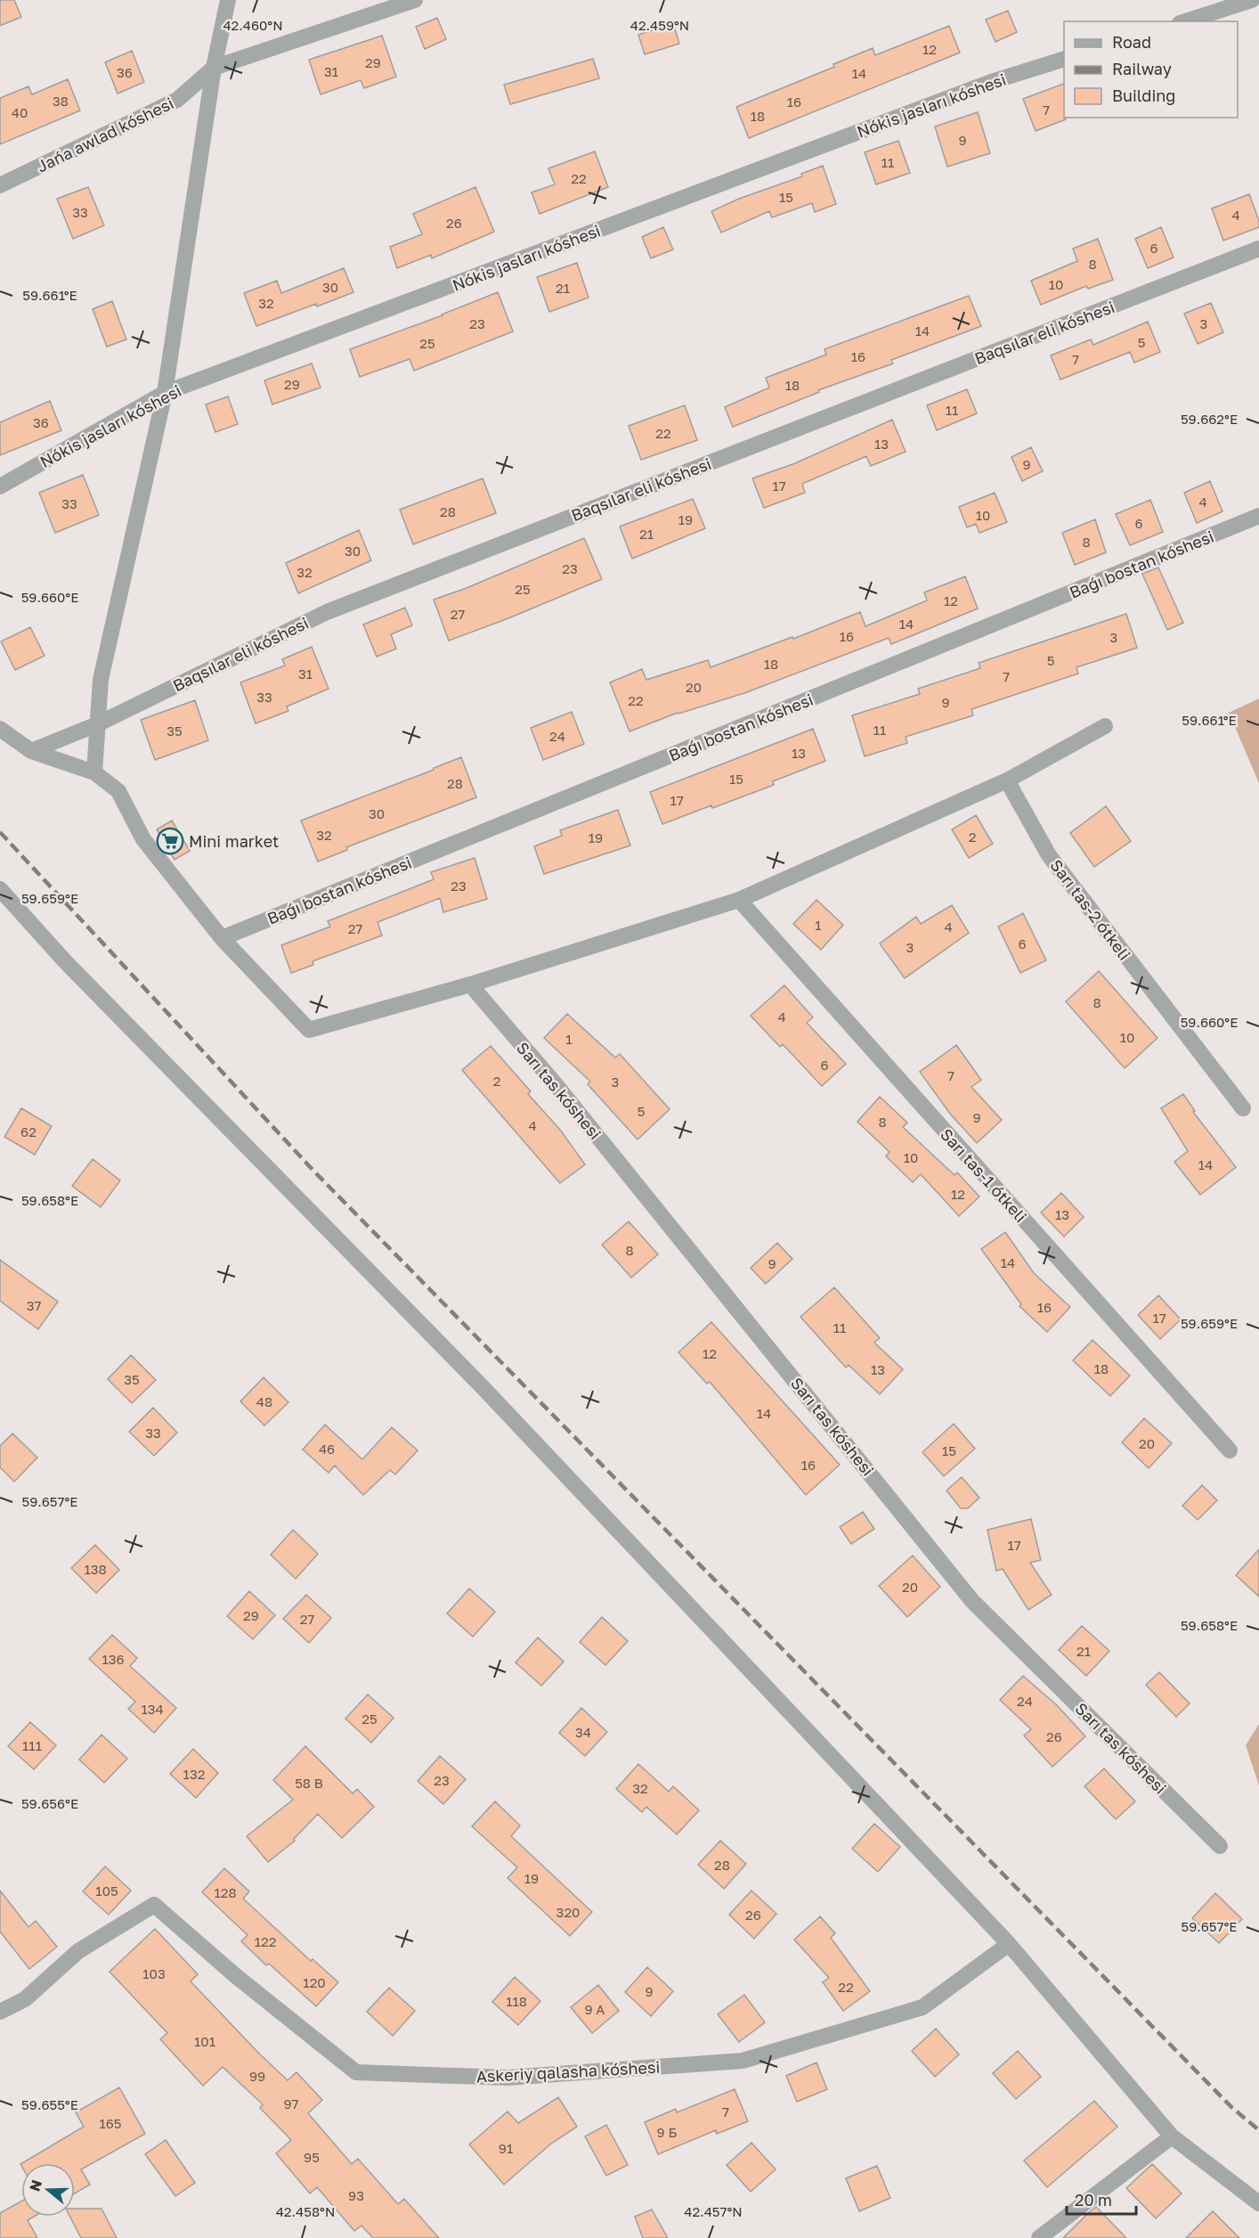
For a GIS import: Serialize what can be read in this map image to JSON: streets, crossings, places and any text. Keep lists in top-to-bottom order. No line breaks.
{"streets":{"street":["Nókis jasları kóshesi","Jańa awlad kóshesi","Baqsılar eli kóshesi","Baǵı bostan kóshesi","Sarı tas-2 ótkeli","Sarı tas kóshesi","Sarı tas-1 ótkeli","Askeriy qalasha kóshesi"]},"places":{"supermarket":["Mini market"]},"house_numbers":["12","29","31","36","14","38","16","7","40","18","9","11","22","15","33","4","26","6","8","10","30","21","32","23","3","14","5","25","16","7","29","18","11","36","22","13","9","17","4","33","28","10","19","6","21","8","30","23","32","25","12","27","14","16","3","5","18","31","7","20","33","22","9","11","35","24","13","15","28","17","30","32","2","19","23","1","4","27","6","3","8","4","10","1","6","7","2","3","5","9","8","4","62","10","14","12","13","8","14","9","37","16","17","11","12","18","13","35","48","14","33","20","46","15","16","17","138","20","29","27","21","136","24","134","25","34","26","111","132","23","58 В","32","28","19","105","128","320","26","122","103","120","22","9","118","9 А","101","99","97","7","165","9 Б","91","95","93"],"legend":["Road","Railway","Building"],"scale_bar":"20 m","north":"left","coordinates":["42.460°N","42.459°N","59.661°E","59.662°E","59.660°E","59.659°E","59.658°E","59.657°E","59.656°E","59.655°E","42.458°N","42.457°N"]}
